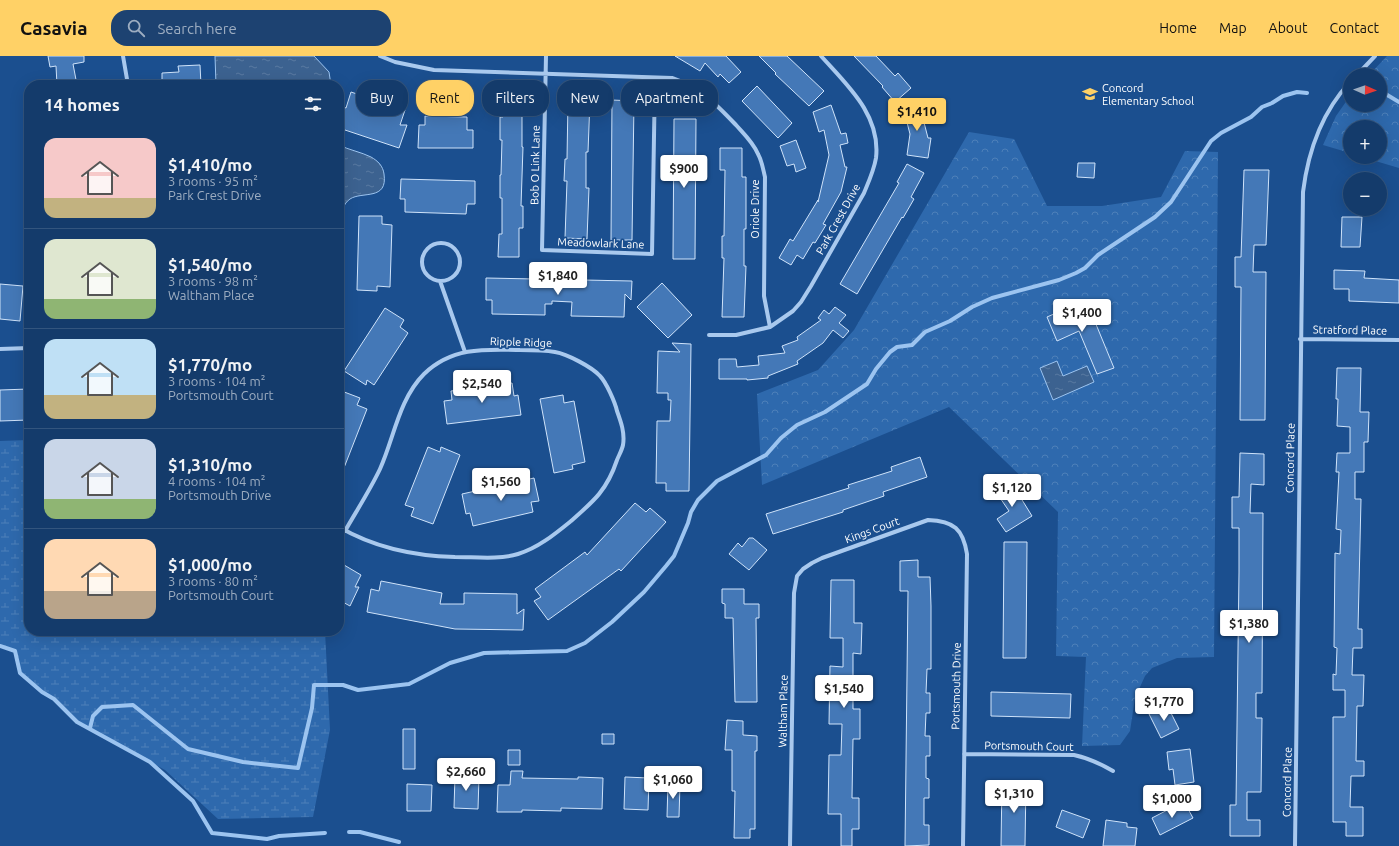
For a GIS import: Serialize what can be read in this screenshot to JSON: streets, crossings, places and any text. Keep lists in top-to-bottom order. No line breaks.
{"streets":{"street":["Bob O Link Lane","Oriole Drive","Park Crest Drive","Meadowlark Lane","Stratford Place","Ripple Ridge","Concord Place","Kings Court","Portsmouth Drive","Waltham Place","Portsmouth Court"]},"crossings":[["Bob O Link Lane","Oriole Drive"],["Bob O Link Lane","Meadowlark Lane"],["Oriole Drive","Park Crest Drive"],["Oriole Drive","Meadowlark Lane"],["Stratford Place","Concord Place"],["Kings Court","Portsmouth Drive"],["Kings Court","Waltham Place"],["Portsmouth Drive","Portsmouth Court"]],"places":{"school or university":["Concord Elementary School"]},"north":"right","page":{"header":"Casavia","search":"Search here","nav":["Home","Map","About","Contact"],"map_buttons":["+","−"],"chip":["Buy","Rent","Filters","New","Apartment"],"heading":"14 homes","price":["$1,410","$900","$1,840","$1,400","$2,540","$1,560","$1,120","$1,380","$1,540","$1,770","$2,660","$1,060","$1,310","$1,000"],"list":[{"name":"$1,410/mo","note":"3 rooms · 95 m² · Park Crest Drive"},{"name":"$1,540/mo","note":"3 rooms · 98 m² · Waltham Place"},{"name":"$1,770/mo","note":"3 rooms · 104 m² · Portsmouth Court"},{"name":"$1,310/mo","note":"4 rooms · 104 m² · Portsmouth Drive"},{"name":"$1,000/mo","note":"3 rooms · 80 m² · Portsmouth Court"}]}}
